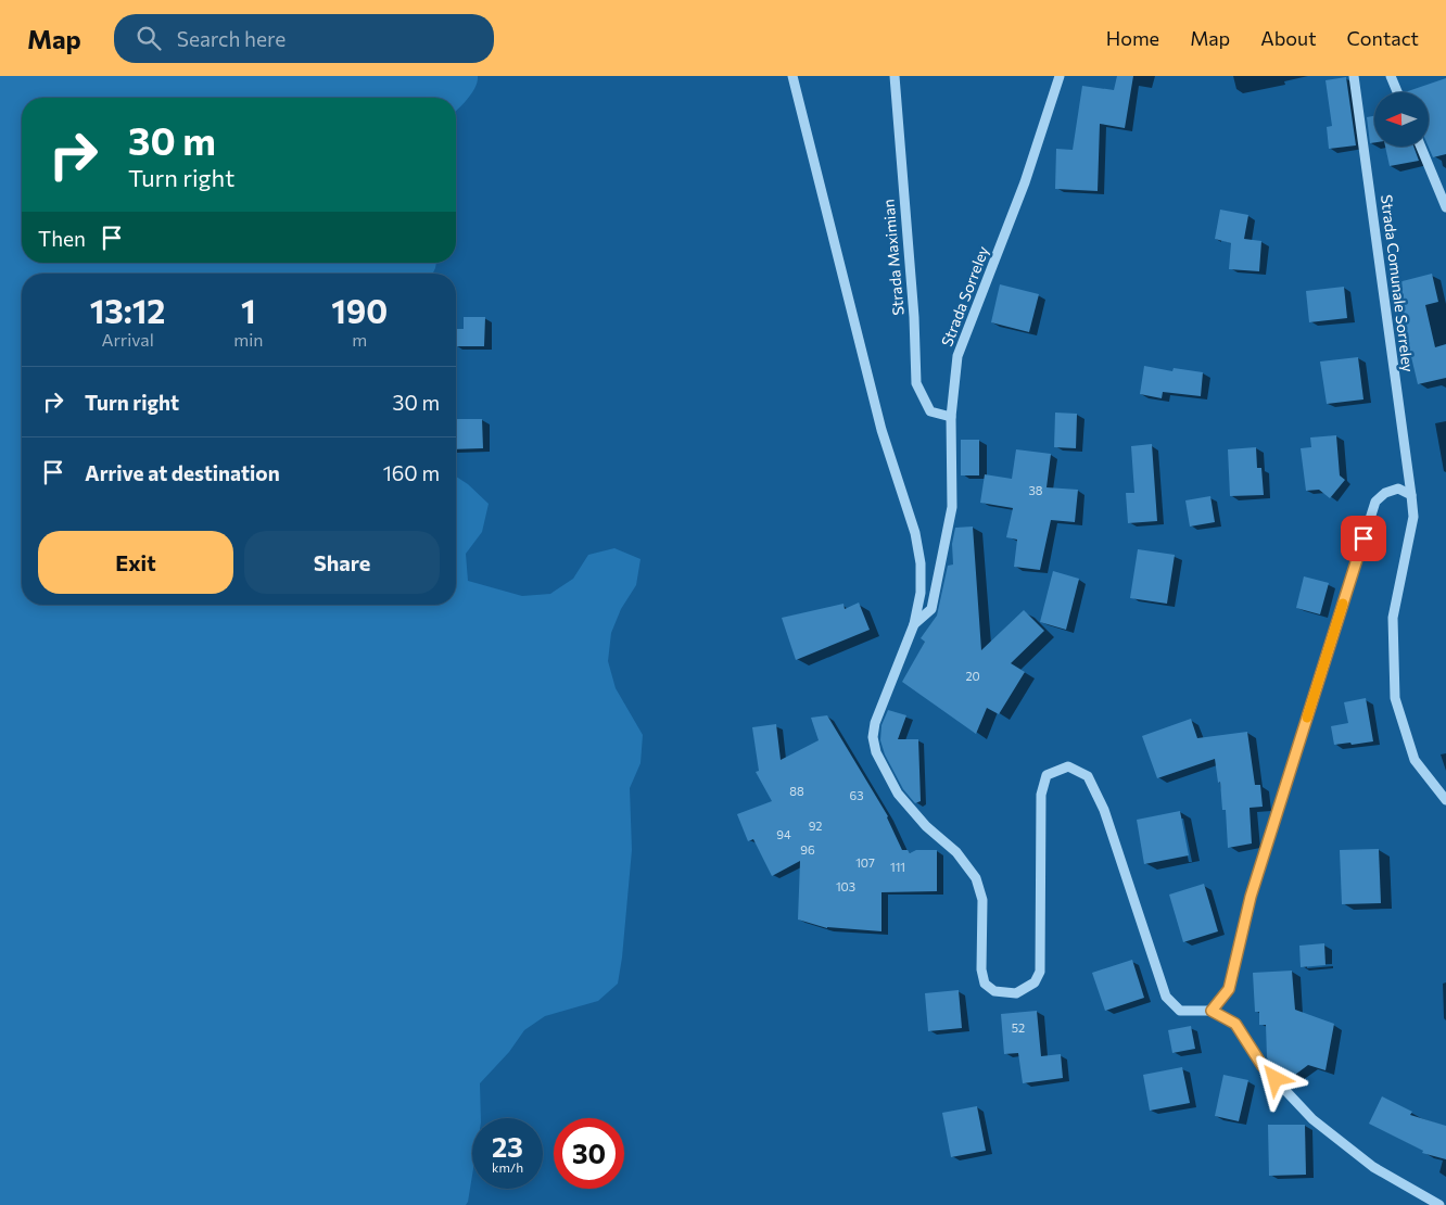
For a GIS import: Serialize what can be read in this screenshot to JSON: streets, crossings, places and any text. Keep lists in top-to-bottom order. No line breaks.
{"streets":{"street":["Strada Maximian","Strada Comunale Sorreley","Strada Sorreley"]},"crossings":[["Strada Maximian","Strada Sorreley"]],"house_numbers":["38","20","88","63","92","94","96","107","111","103","52"],"north":"left","page":{"header":"Map","search":"Search here","nav":["Home","Map","About","Contact"],"turn":["30 m","Turn right"],"then":"Then","eta":["13:12","Arrival","1","min","190","m"],"list":[{"name":"Turn right","value":"30 m"},{"name":"Arrive at destination","value":"160 m"}],"buttons":["Exit","Share"],"speed":"23 km/h","limit":"30"}}
